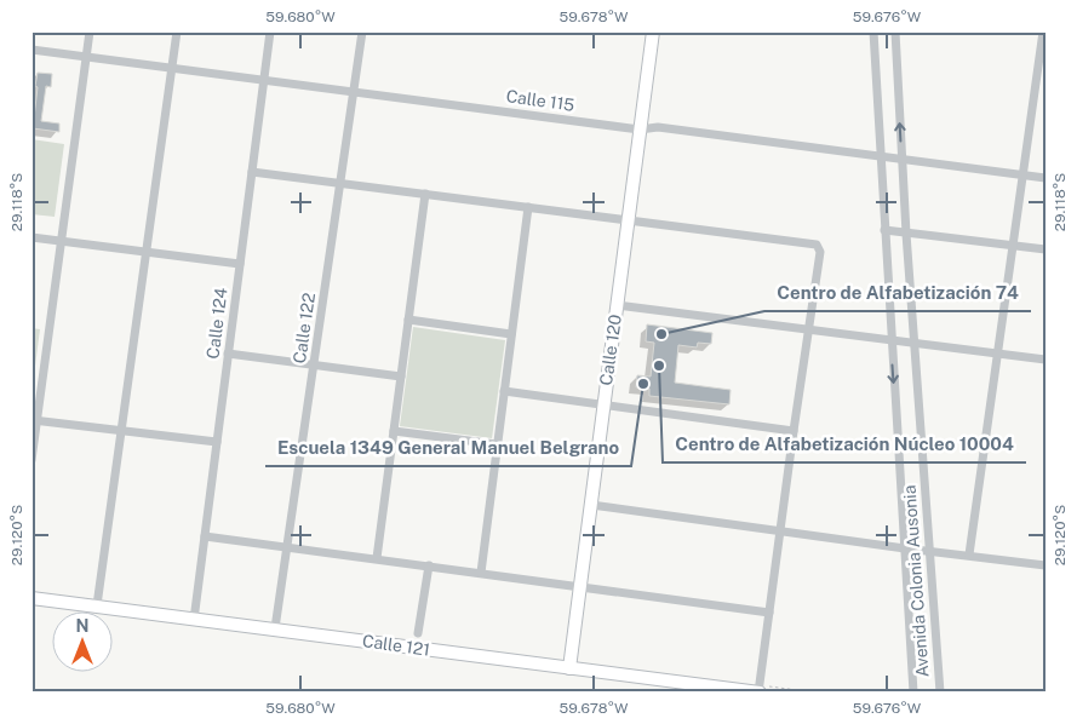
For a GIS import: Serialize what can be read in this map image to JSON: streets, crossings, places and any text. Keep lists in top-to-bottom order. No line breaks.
{"streets":{"street":["Calle 115","Calle 124","Calle 122","Calle 120","Avenida Colonia Ausonia","Calle 121"]},"crossings":[["Calle 115","Calle 124"],["Calle 115","Calle 122"],["Calle 115","Calle 120"],["Calle 115","Avenida Colonia Ausonia"],["Calle 124","Calle 121"],["Calle 122","Calle 121"],["Calle 120","Calle 121"]],"places":["Centro de Alfabetización 74","Centro de Alfabetización Núcleo 10004","Escuela 1349 General Manuel Belgrano"],"north":"top","coordinates":["59.680°W","59.678°W","59.676°W","29.118°S","29.120°S"]}
